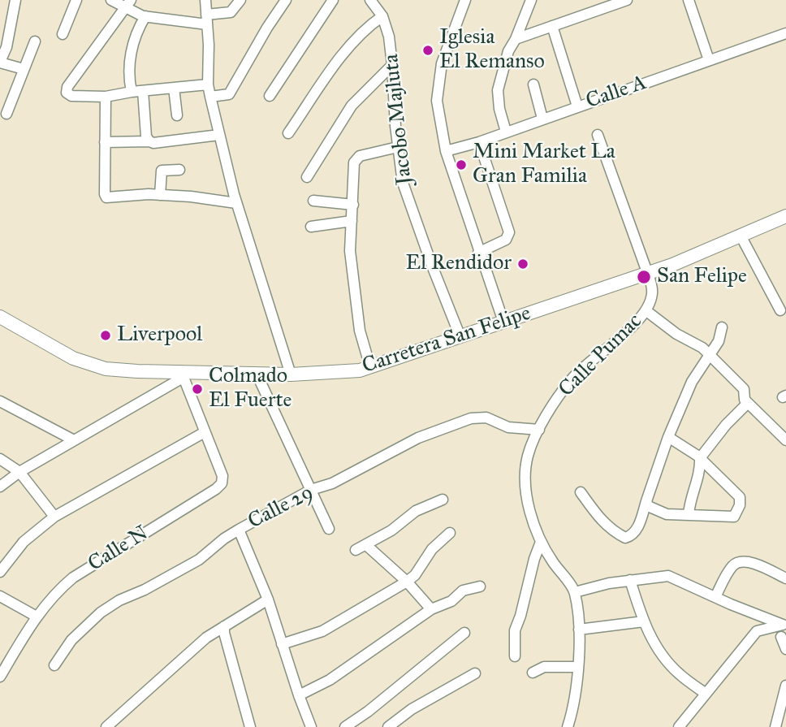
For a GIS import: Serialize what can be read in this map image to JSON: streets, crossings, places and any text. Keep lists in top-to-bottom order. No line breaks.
{"streets":{"main road":["Carretera San Felipe"],"street":["Calle A","Jacobo Majluta","Calle Pumac","Calle 29","Calle N"]},"crossings":[["Jacobo Majluta","Carretera San Felipe"],["Carretera San Felipe","Calle Pumac"],["Carretera San Felipe","Calle N"],["Calle Pumac","Calle 29"]],"places":["Iglesia El Remanso","Mini Market La Gran Familia","El Rendidor","San Felipe","Liverpool","Colmado El Fuerte"]}
